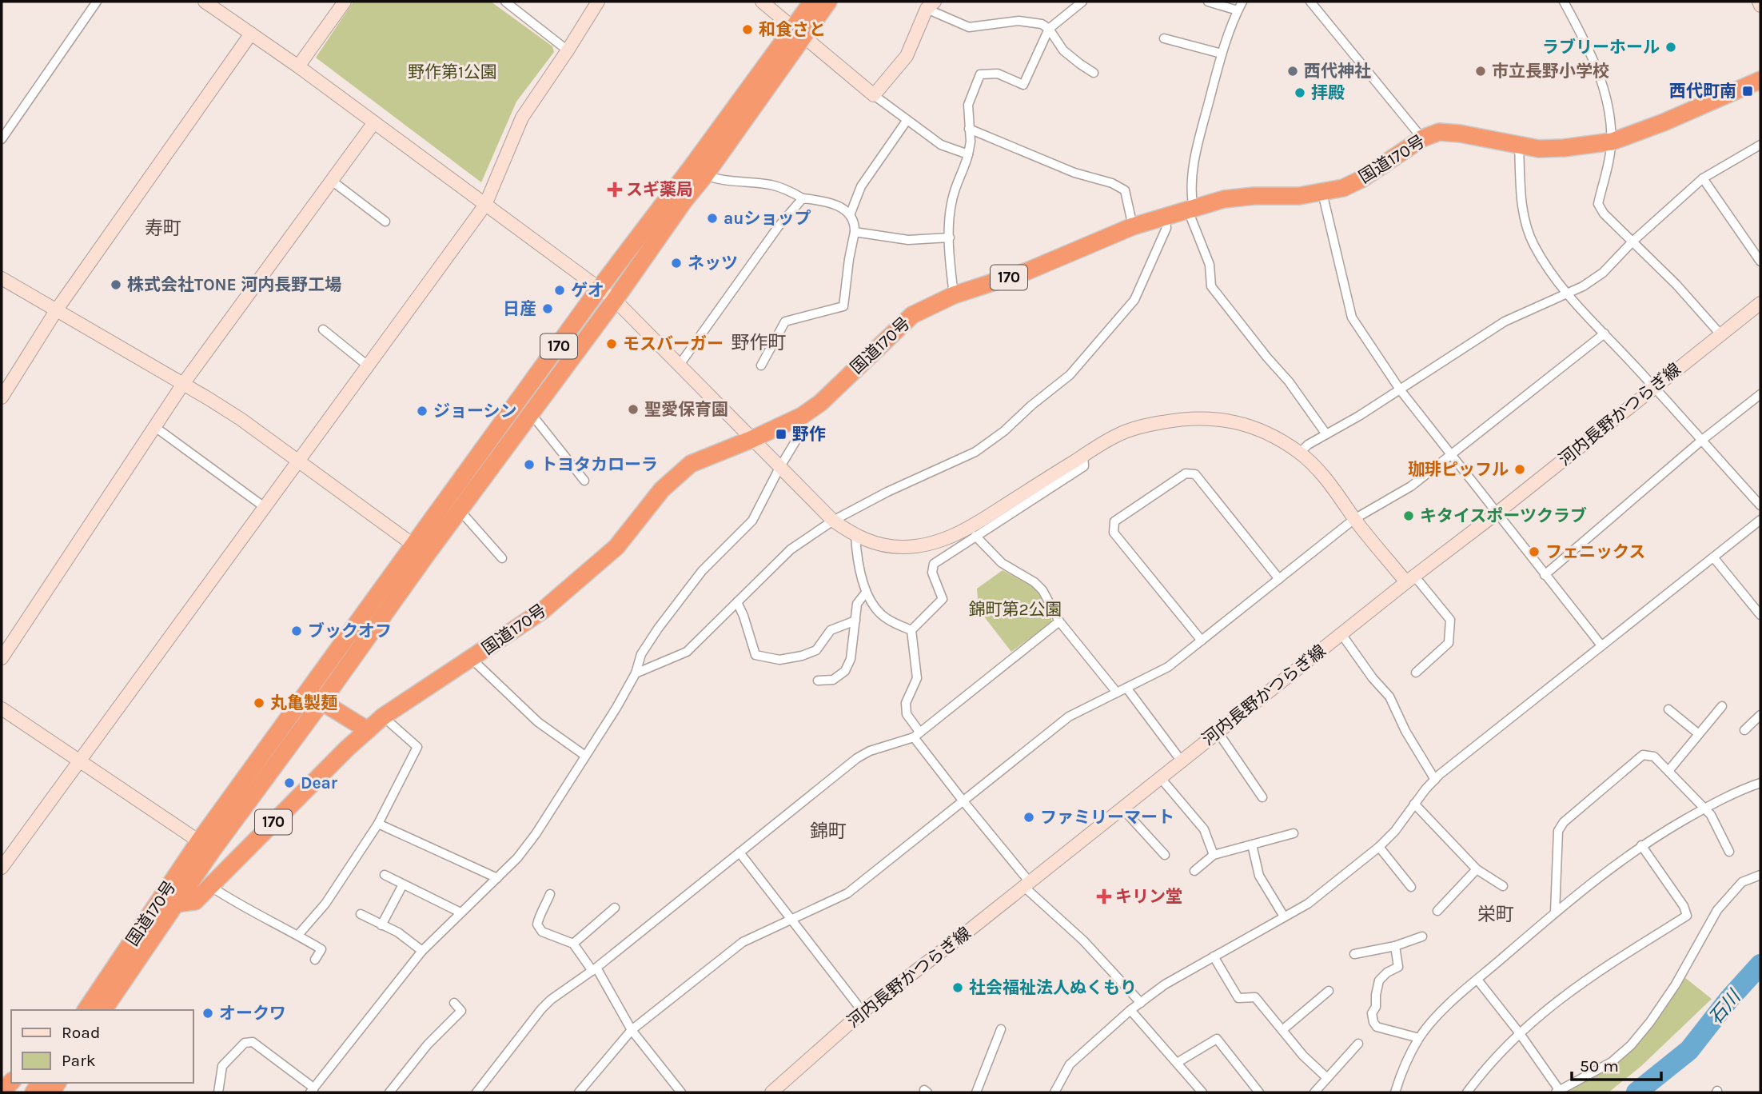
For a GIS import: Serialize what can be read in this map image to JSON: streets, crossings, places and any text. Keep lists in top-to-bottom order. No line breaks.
{"streets":{"highway":["国道170号","170"],"street":["河内長野かつらぎ線"]},"districts":["寿町","野作町","錦町","栄町"],"water":["石川"],"parks":["野作第1公園","錦町第2公園"],"places":{"other":["和食さと","ラブリーホール","西代神社","市立長野小学校","拝殿","auショップ","ネッツ","株式会社TONE 河内長野工場","ゲオ","日産","モスバーガー","聖愛保育園","ジョーシン","トヨタカローラ","珈琲ピッフル","キタイスポーツクラブ","フェニックス","ブックオフ","丸亀製麺","Dear","ファミリーマート","社会福祉法人ぬくもり","オークワ"],"transit":["西代町南","野作"],"health":["スギ薬局","キリン堂"]},"legend":["Road","Park"],"scale_bar":"50 m"}
